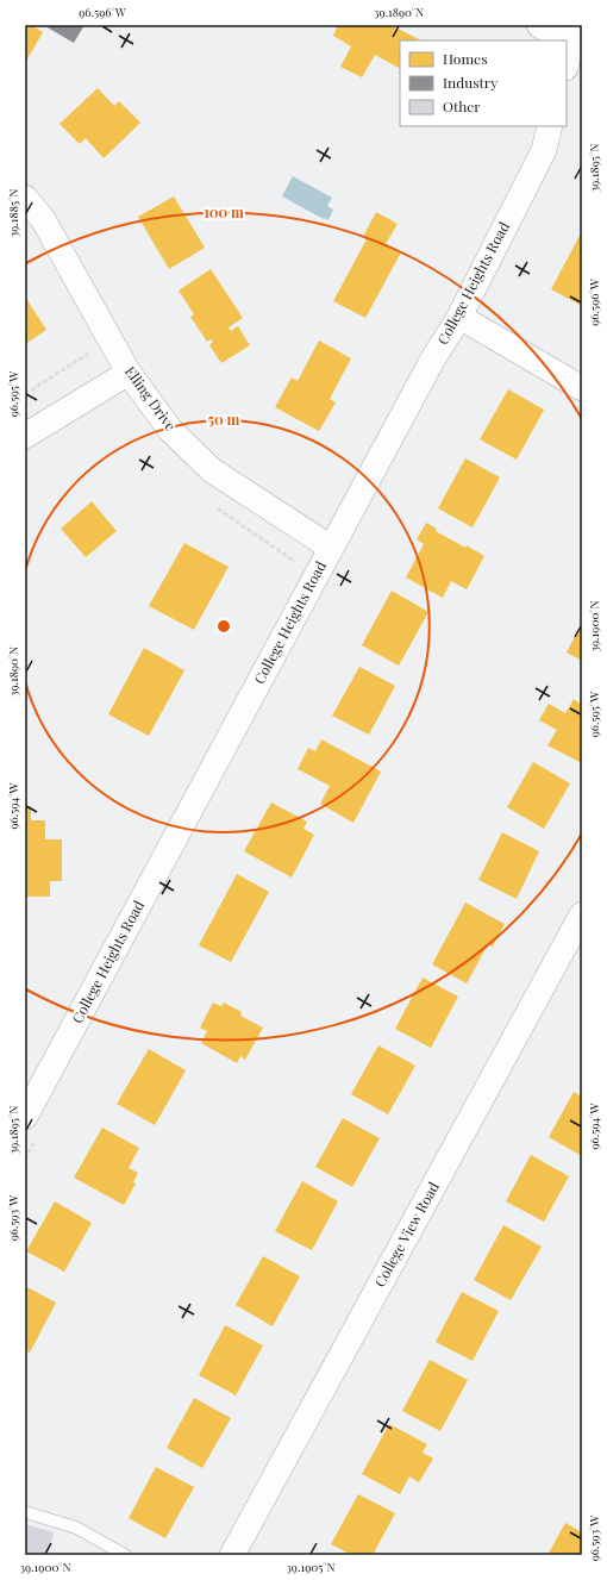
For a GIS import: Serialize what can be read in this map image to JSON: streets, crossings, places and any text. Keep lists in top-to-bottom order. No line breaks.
{"streets":{"street":["College Heights Road","Elling Drive","College View Road"]},"crossings":[["College Heights Road","Elling Drive"]],"legend":["Homes","Industry","Other"],"coordinates":["96.596°W","39.1890°N","39.1895°N","39.1885°N","96.595°W","39.1900°N","96.594°W","96.593°W","39.1905°N"],"rings":["100 m","50 m"]}
